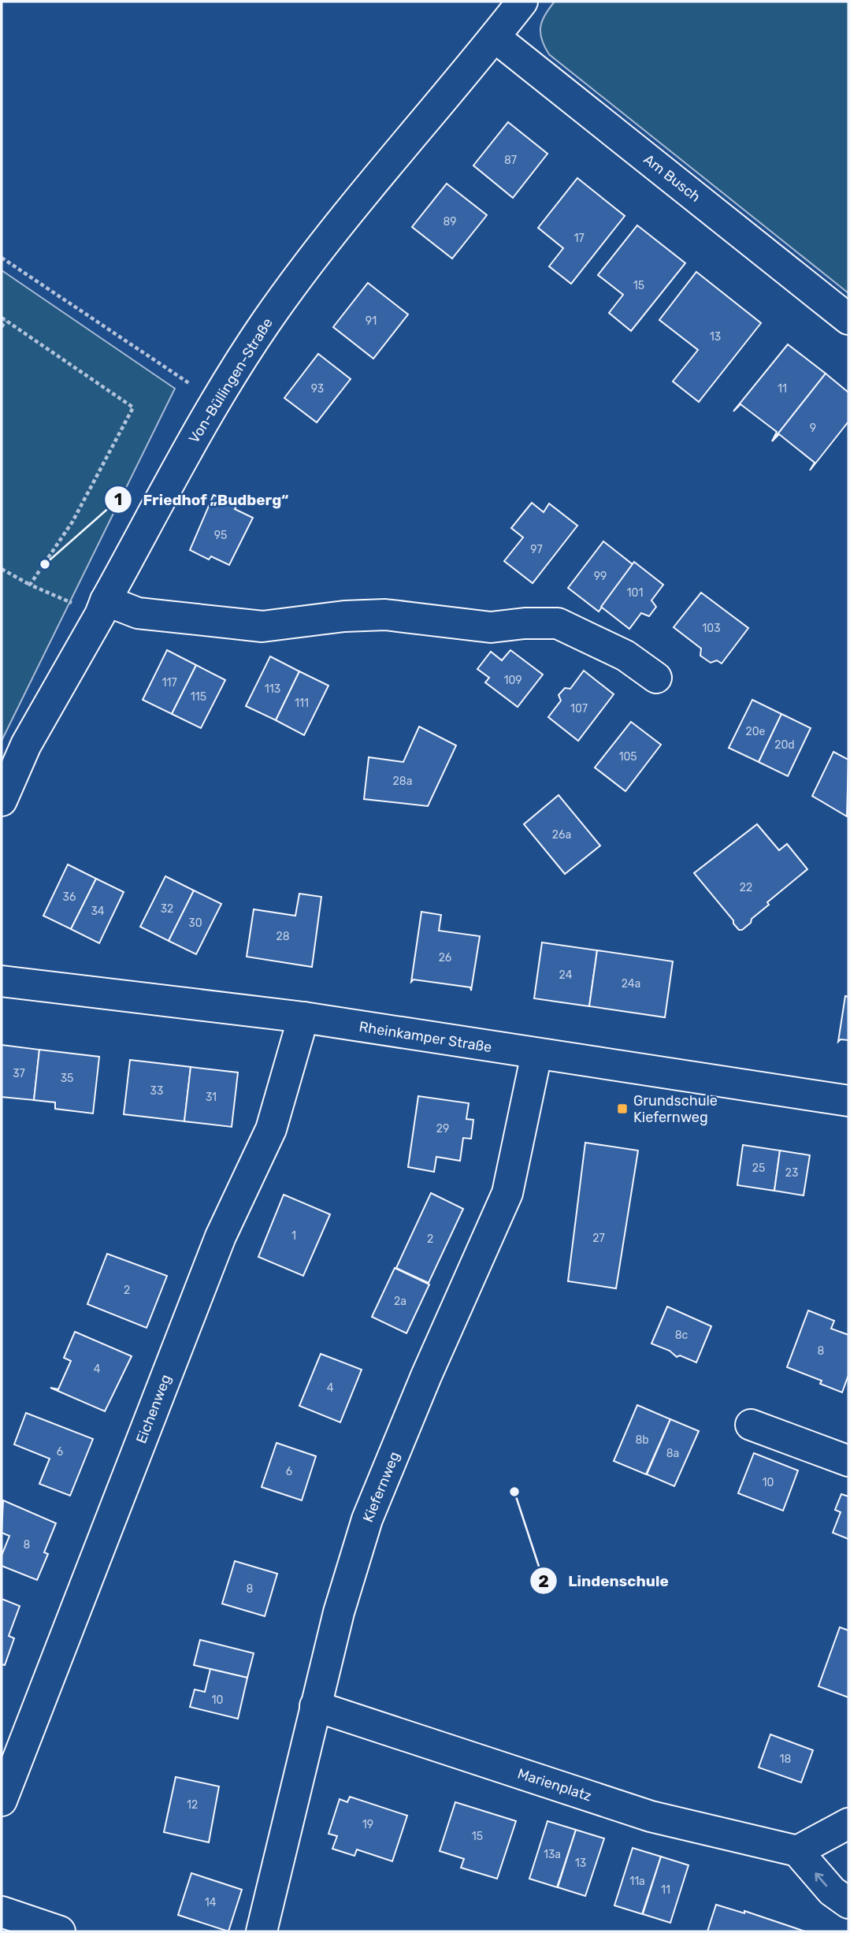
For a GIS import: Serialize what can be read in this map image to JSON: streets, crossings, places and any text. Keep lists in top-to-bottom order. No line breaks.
{"streets":{"street":["Am Busch","Von-Büllingen-Straße","Rheinkamper Straße","Eichenweg","Kiefernweg","Marienplatz"]},"crossings":[["Am Busch","Von-Büllingen-Straße"],["Rheinkamper Straße","Eichenweg"],["Rheinkamper Straße","Kiefernweg"],["Kiefernweg","Marienplatz"]],"places":{"other":["Friedhof „Budberg“","Lindenschule"],"transit":["Grundschule Kiefernweg"]},"house_numbers":["87","89","17","15","91","13","93","11","9","95","97","99","101","103","109","117","113","115","111","107","20e","20d","105","28a","26a","22","36","32","34","30","28","26","24","24a","37","35","33","31","29","25","23","1","27","2","2","2a","8c","8","4","4","8b","6","8a","6","10","8","8","10","18","12","19","15","13a","13","11a","11","14"]}
